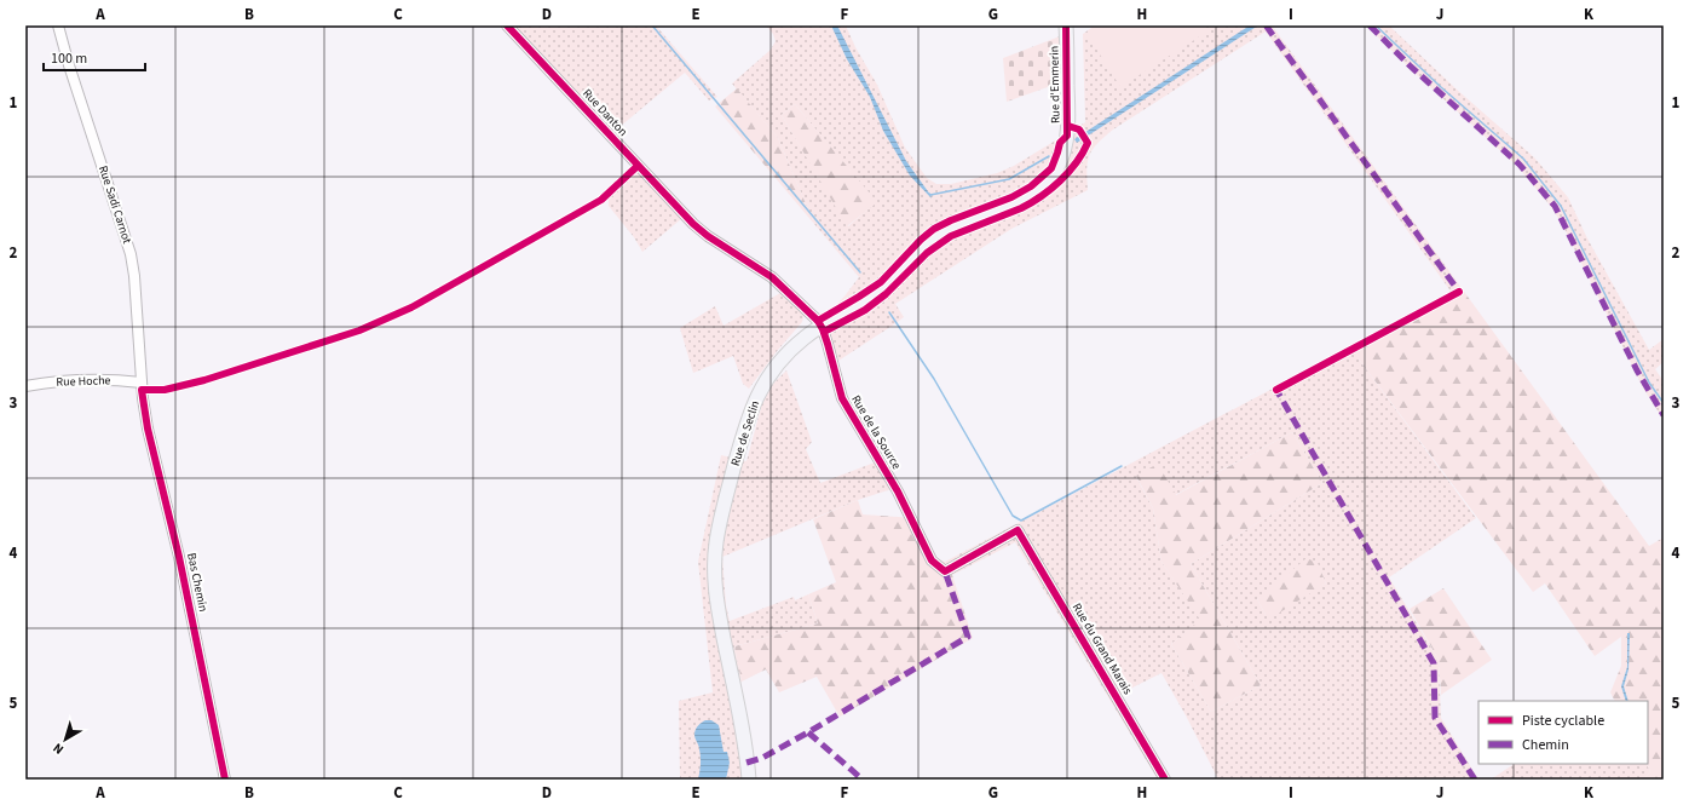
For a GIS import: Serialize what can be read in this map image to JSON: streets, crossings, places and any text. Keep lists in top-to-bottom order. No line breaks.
{"streets":{"main road":["Rue d'Emmerin","Rue de Seclin"],"street":["Rue Danton","Rue Sadi Carnot","Rue Hoche","Rue de la Source","Bas Chemin","Rue du Grand Marais"]},"crossings":[["Rue d'Emmerin","Rue de Seclin"],["Rue Danton","Rue de la Source"],["Rue Sadi Carnot","Rue Hoche"],["Rue Sadi Carnot","Bas Chemin"],["Rue Hoche","Bas Chemin"],["Rue de la Source","Rue de Seclin"],["Rue de la Source","Rue du Grand Marais"]],"legend":["Piste cyclable","Chemin"],"scale_bar":"100 m","north":"bottom left","grid":{"columns":["A","B","C","D","E","F","G","H","I","J","K"],"rows":["1","2","3","4","5"]}}
